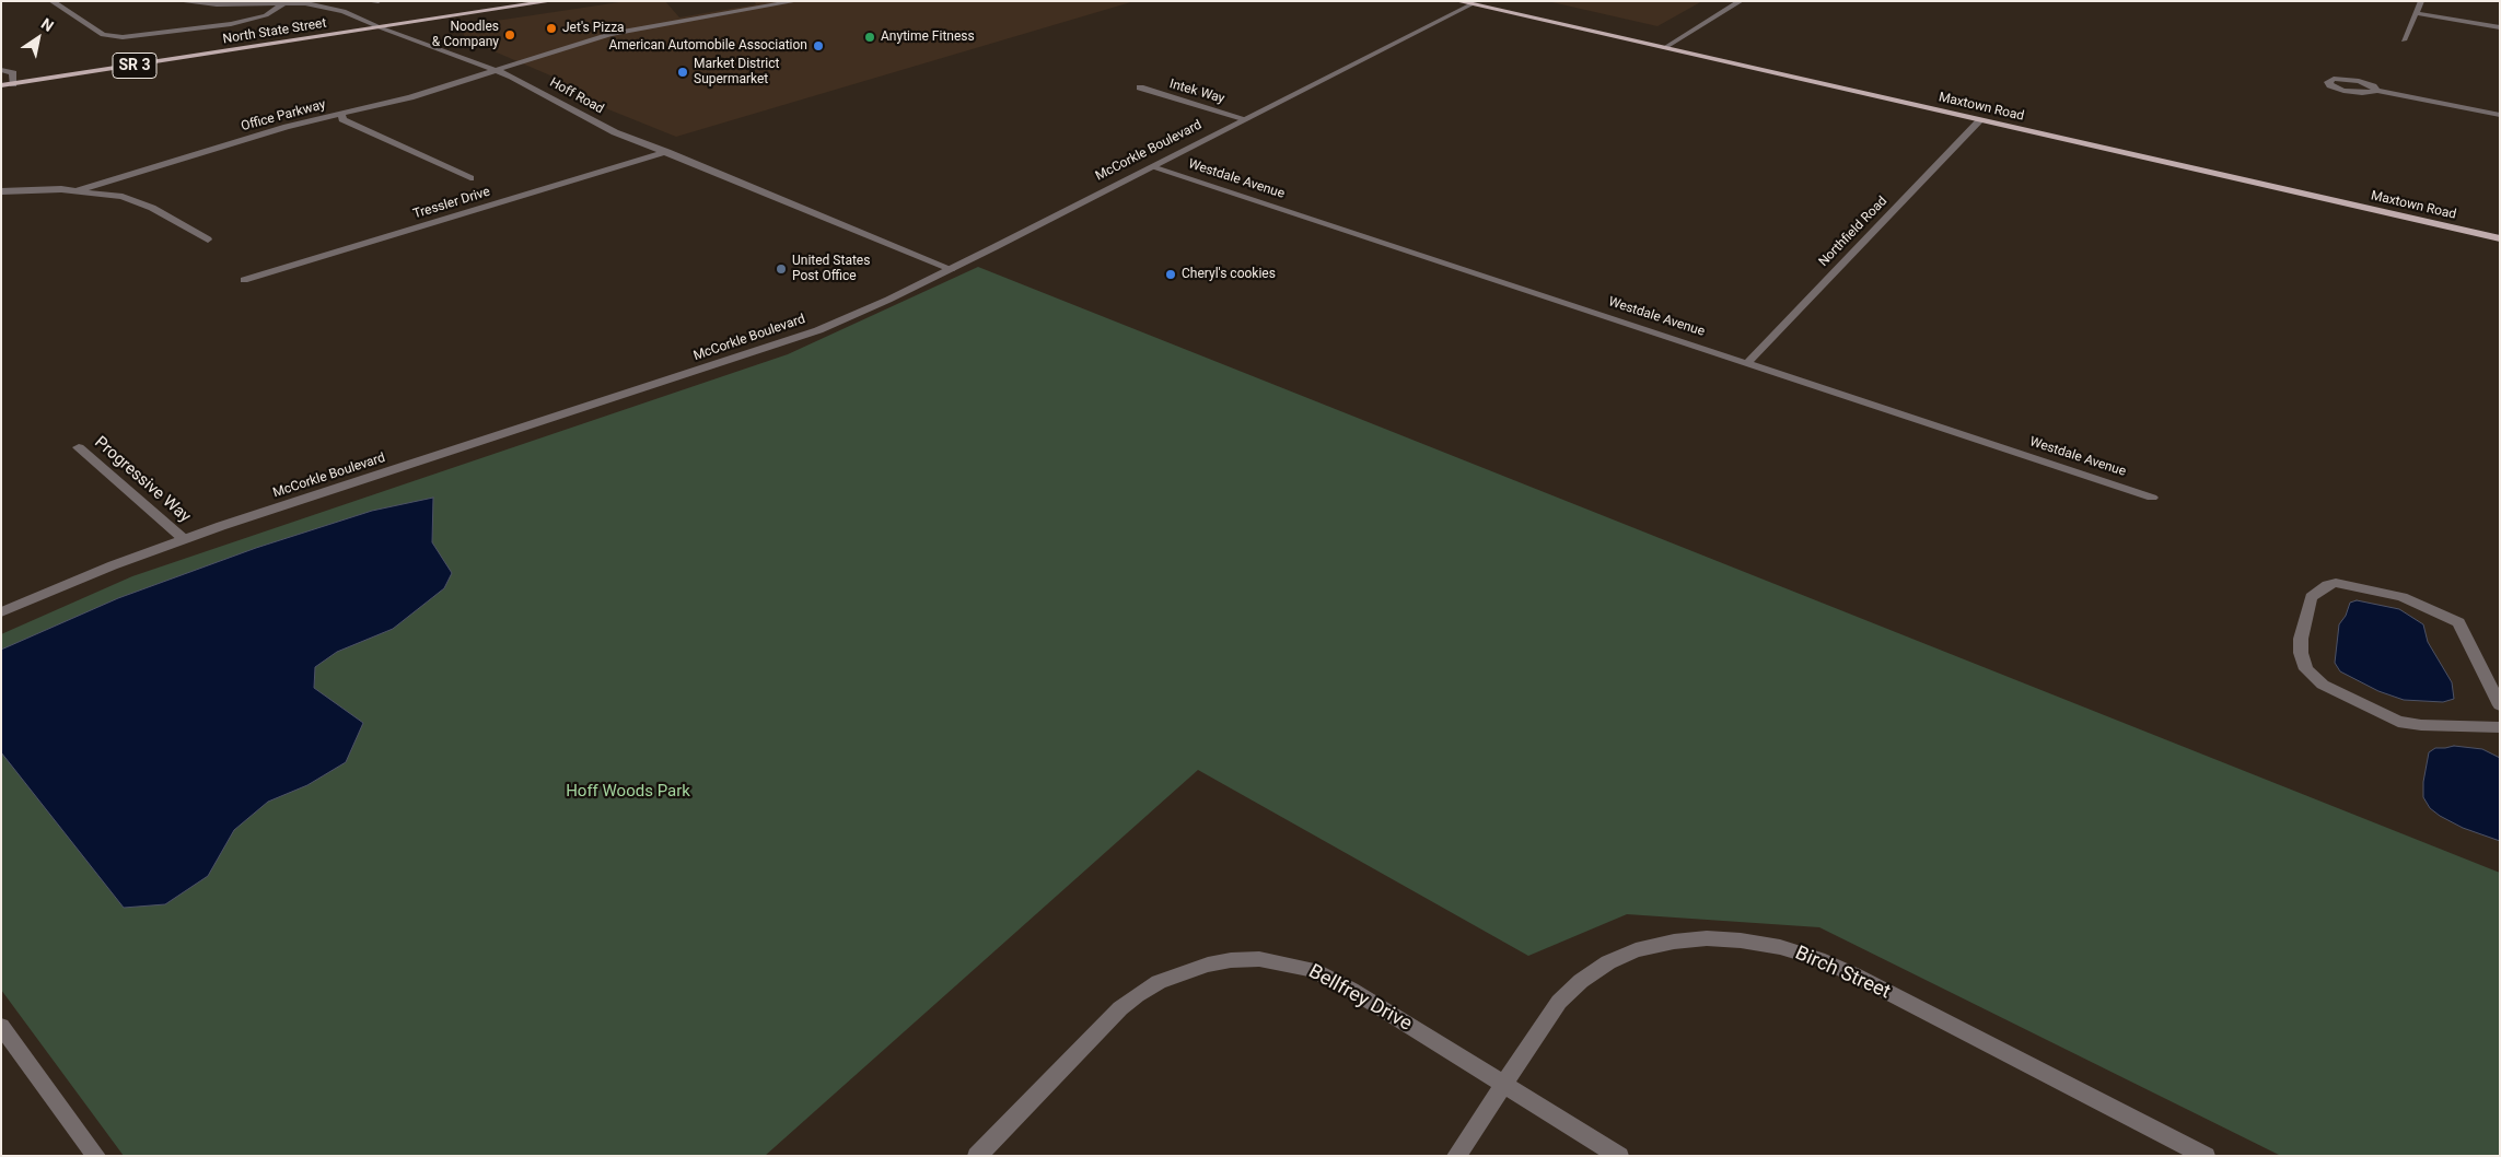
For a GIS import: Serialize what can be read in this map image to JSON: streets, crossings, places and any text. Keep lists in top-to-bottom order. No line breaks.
{"streets":{"main road":["North State Street","SR 3","Maxtown Road"],"street":["Intek Way","Hoff Road","Office Parkway","McCorkle Boulevard","Westdale Avenue","Tressler Drive","Northfield Road","Progressive Way","Birch Street","Bellfrey Drive"]},"crossings":[["North State Street","Hoff Road"],["Intek Way","McCorkle Boulevard"],["Hoff Road","Office Parkway"],["Hoff Road","McCorkle Boulevard"],["Hoff Road","Tressler Drive"],["Maxtown Road","McCorkle Boulevard"],["Maxtown Road","Northfield Road"],["McCorkle Boulevard","Westdale Avenue"],["McCorkle Boulevard","Progressive Way"],["Westdale Avenue","Northfield Road"],["Birch Street","Bellfrey Drive"]],"parks":["Hoff Woods Park"],"places":["Jet's Pizza","Noodles & Company","Anytime Fitness","American Automobile Association","Market District Supermarket","United States Post Office","Cheryl's cookies"],"north":"top right"}
